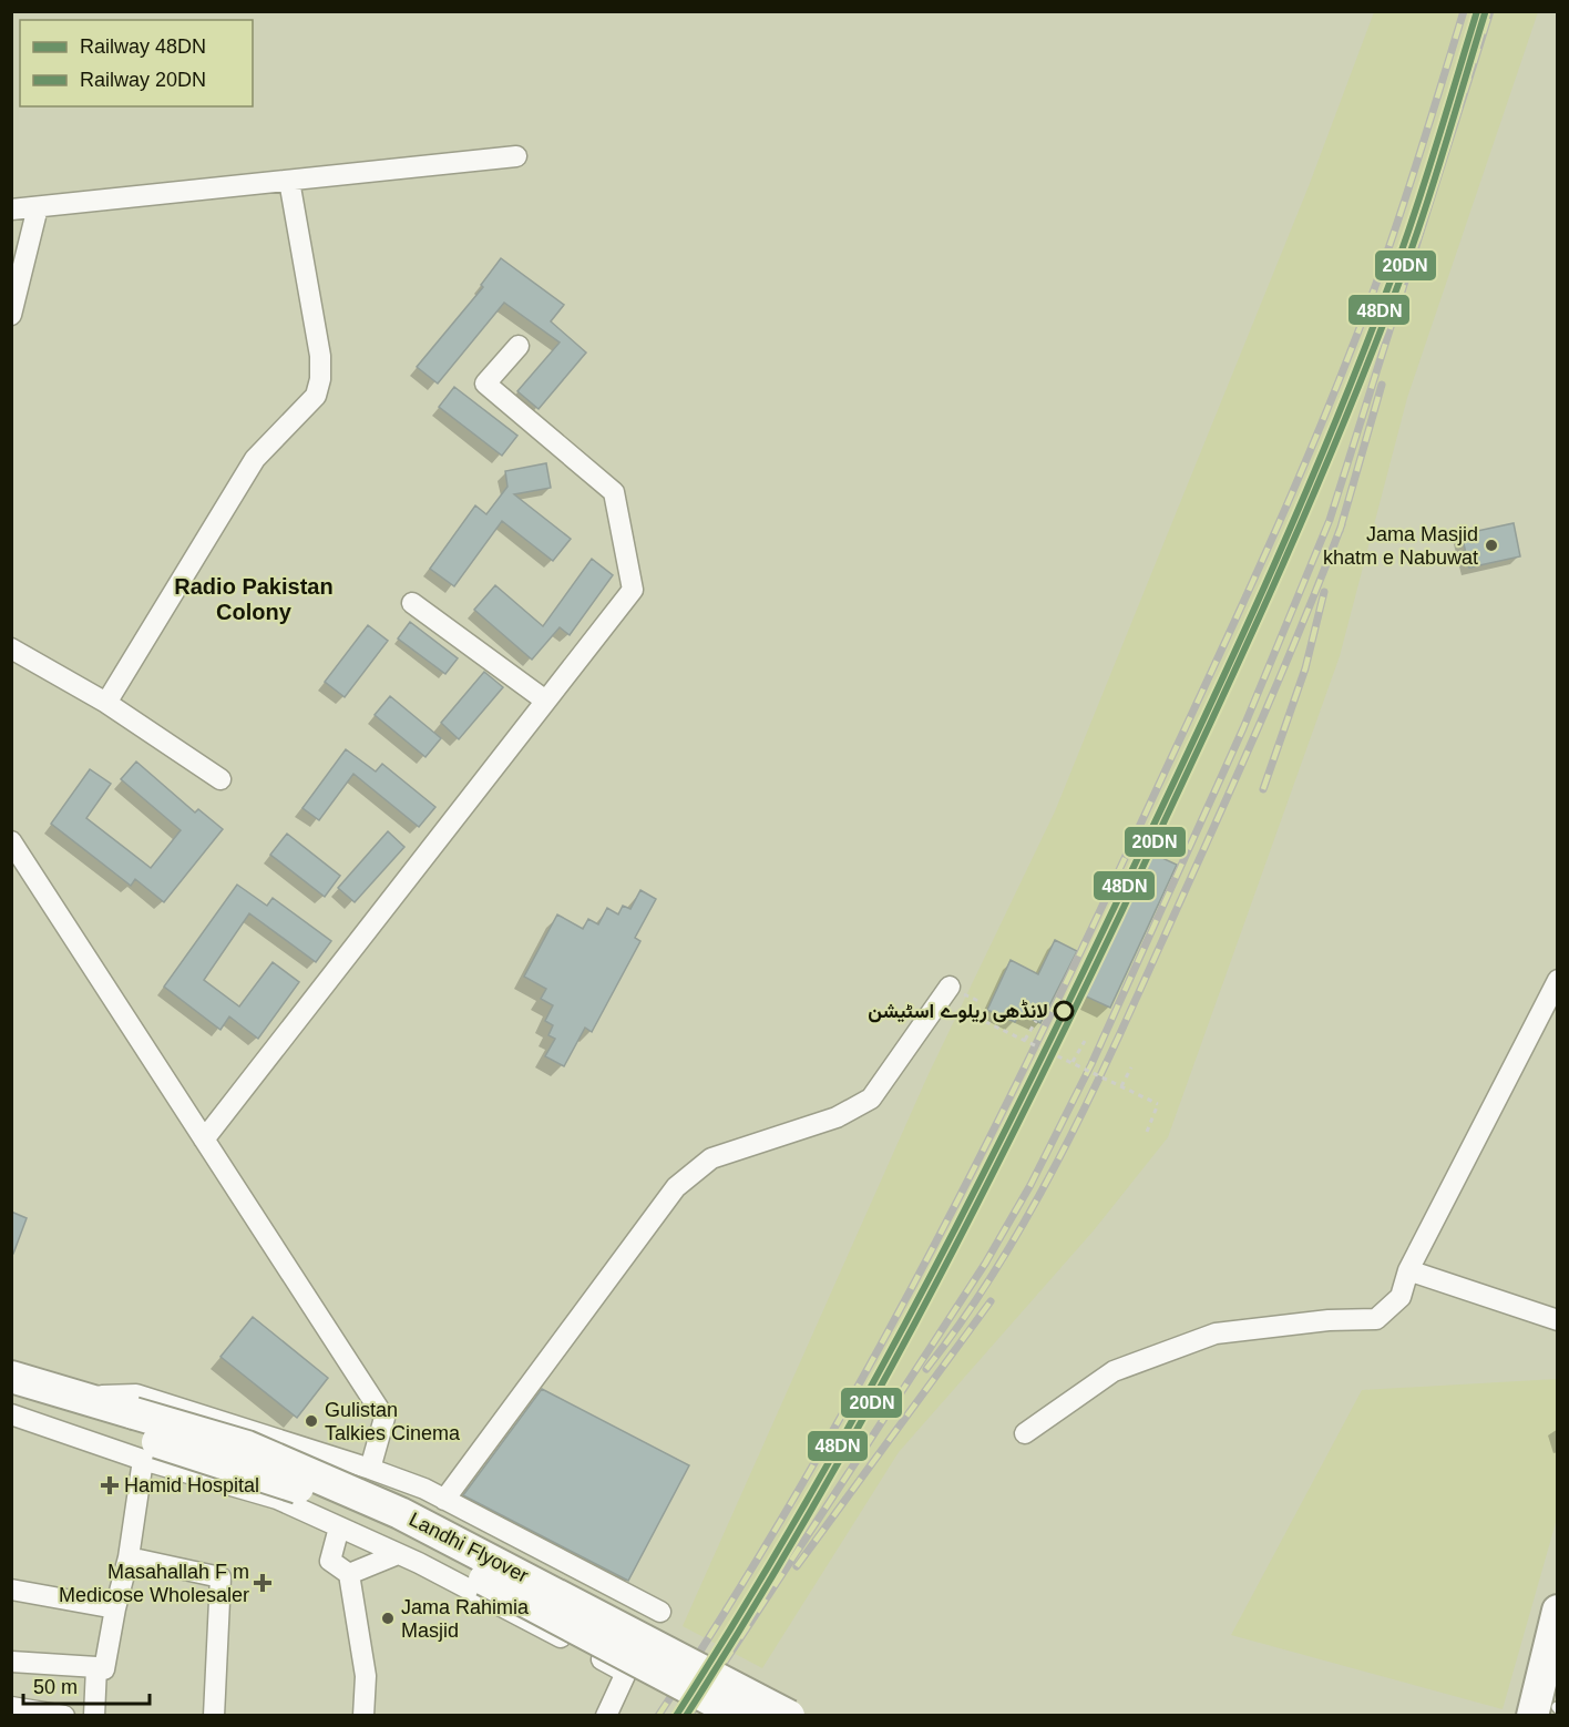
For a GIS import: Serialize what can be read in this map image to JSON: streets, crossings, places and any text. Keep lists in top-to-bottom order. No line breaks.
{"streets":{"main road":["Landhi Flyover"]},"districts":["Radio Pakistan Colony"],"places":{"other":["Jama Masjid khatm e Nabuwat","لانڈھی ریلوے اسٹیشن","Gulistan Talkies Cinema","Jama Rahimia Masjid"],"health":["Hamid Hospital","Masahallah F m Medicose Wholesaler"]},"lines":["rail line 48DN","rail line 20DN"],"legend":["Railway 48DN","Railway 20DN"],"scale_bar":"50 m"}
